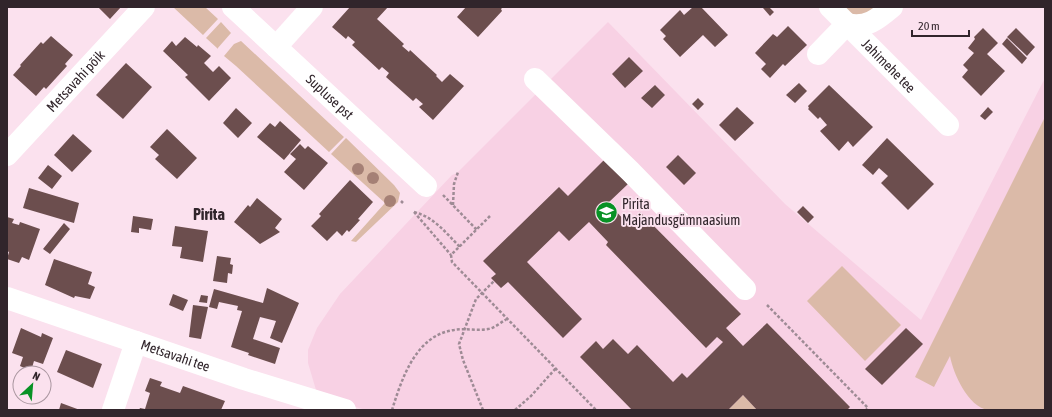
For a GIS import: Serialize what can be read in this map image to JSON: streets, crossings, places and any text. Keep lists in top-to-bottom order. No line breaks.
{"streets":{"street":["Jahimehe tee","Metsavahi põik","Supluse pst","Metsavahi tee"]},"districts":["Pirita"],"places":{"school or university":["Pirita Majandusgümnaasium"]},"scale_bar":"20 m","north":"top right"}
